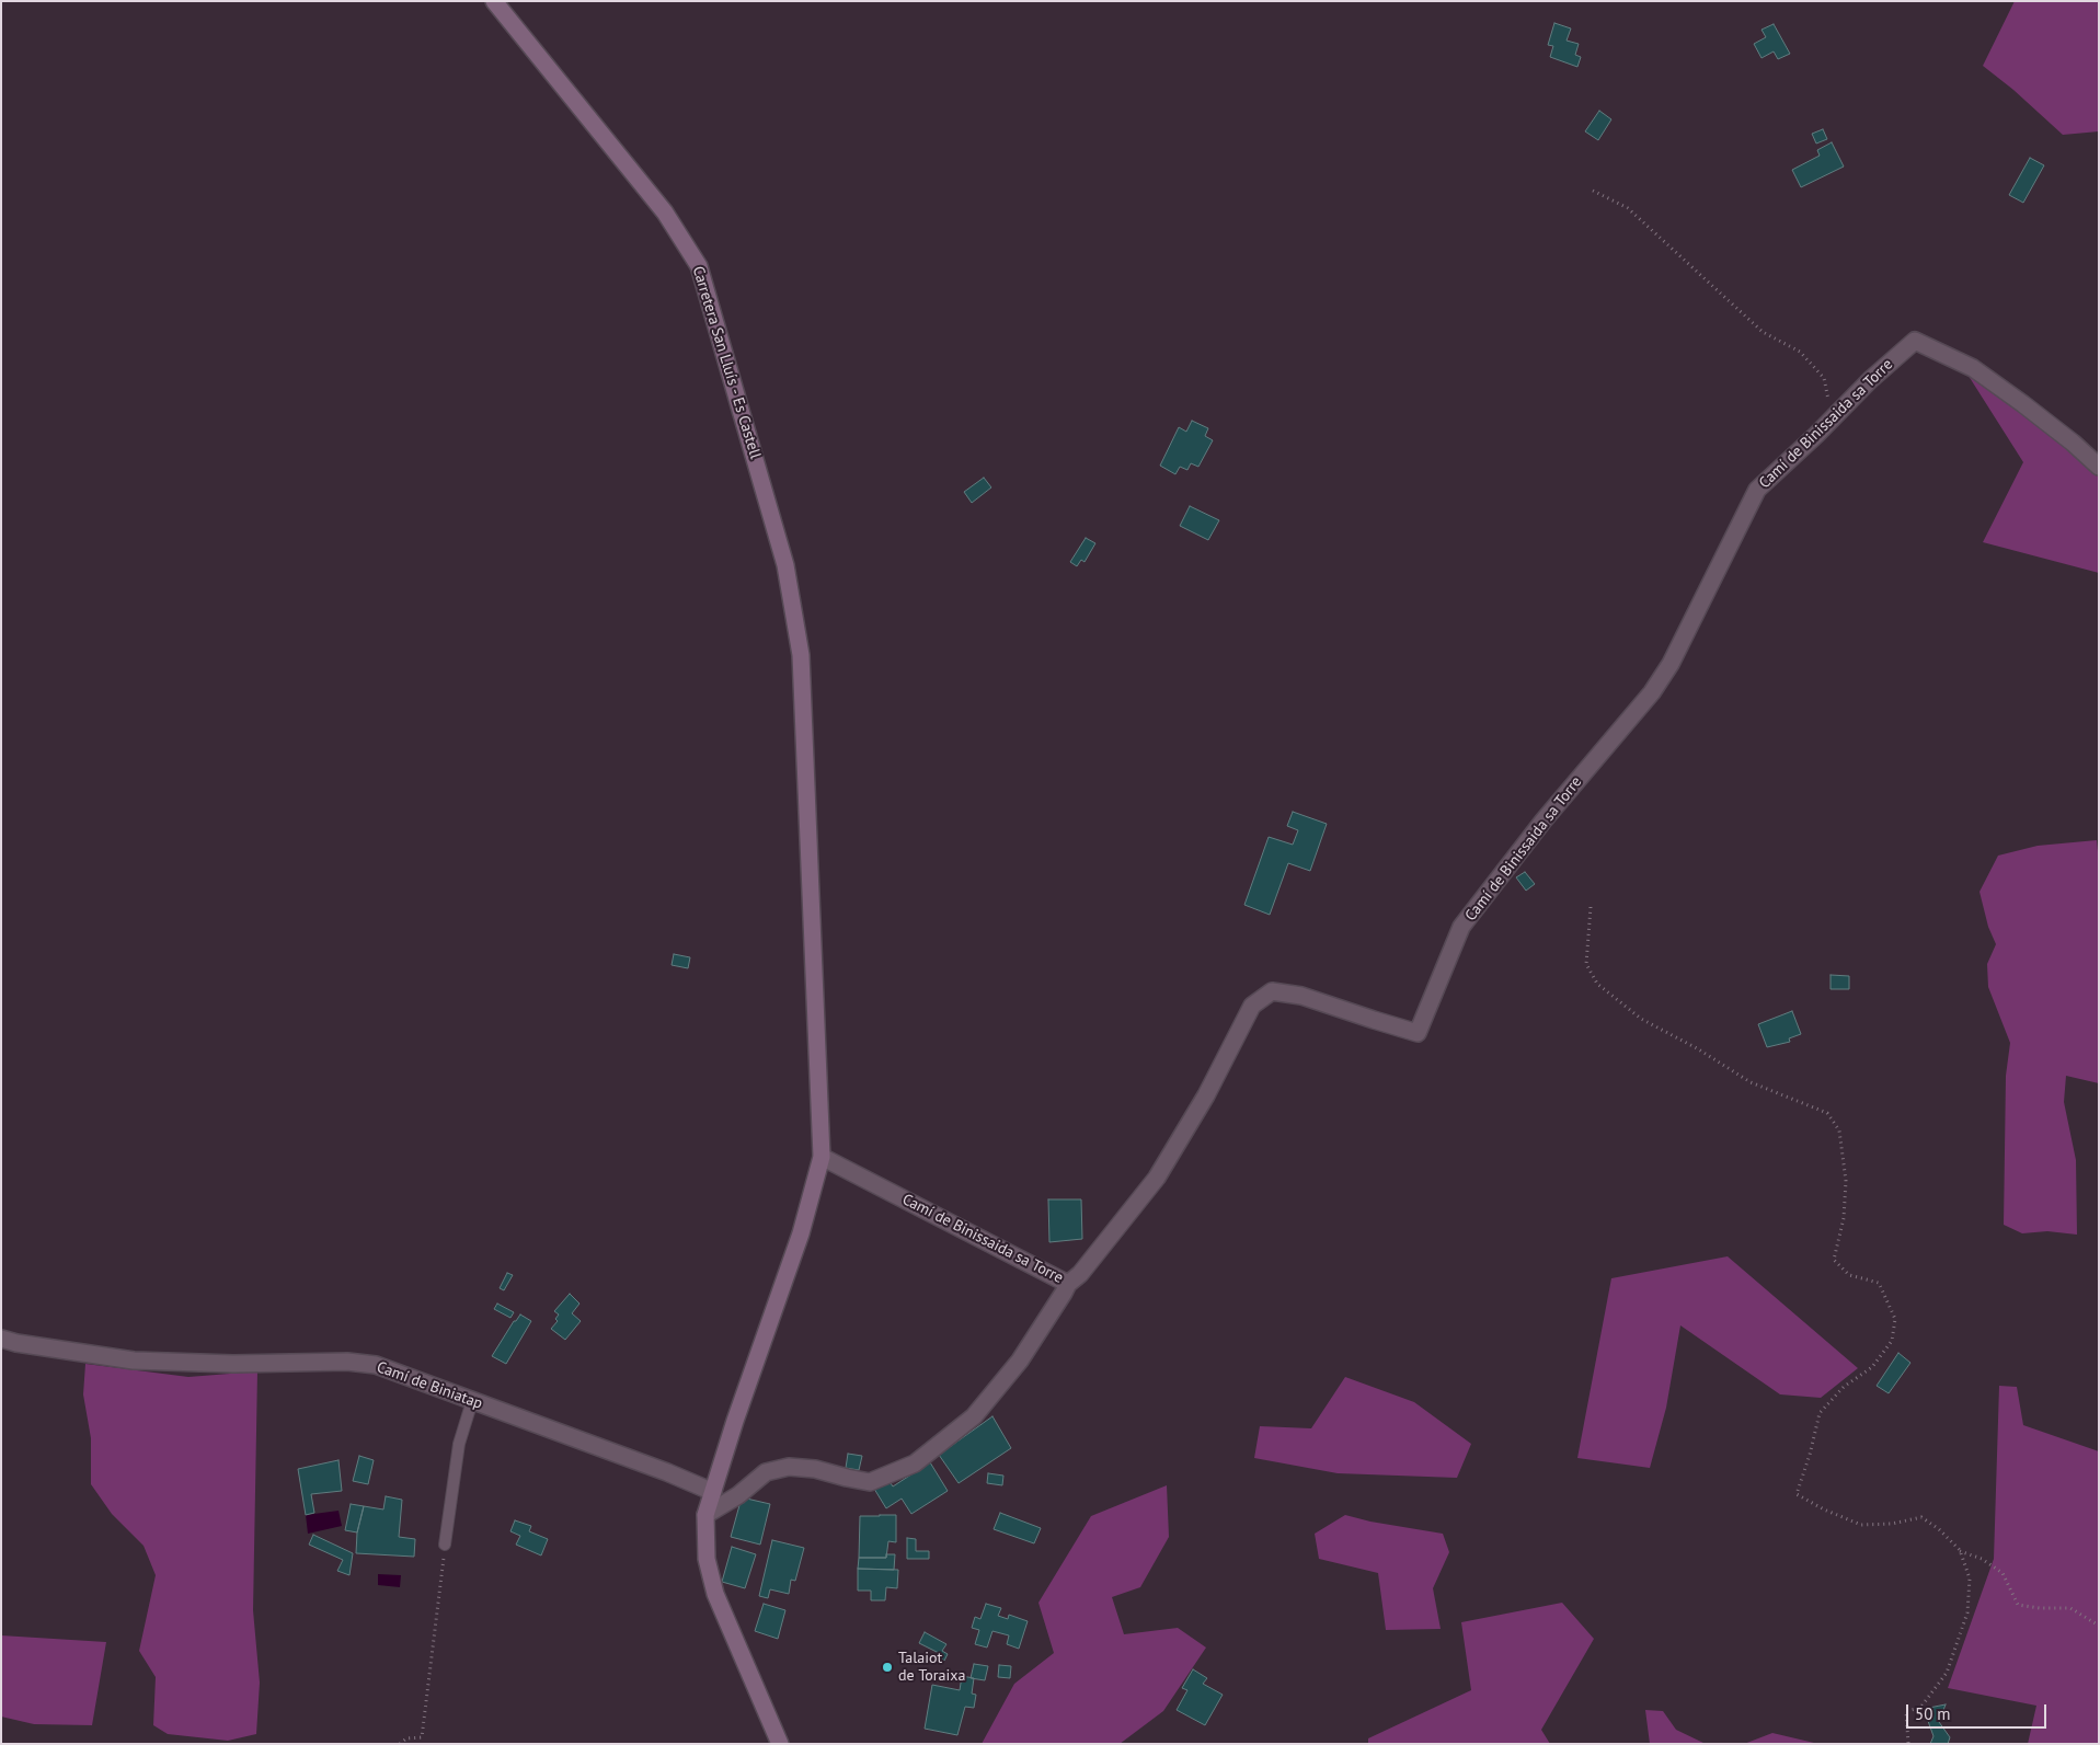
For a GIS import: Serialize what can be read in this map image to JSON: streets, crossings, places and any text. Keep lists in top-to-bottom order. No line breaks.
{"streets":{"main road":["Carretera San Lluís - Es Castell"],"street":["Camí de Binissaida sa Torre","Camí de Biniatap"]},"crossings":[["Carretera San Lluís - Es Castell","Camí de Binissaida sa Torre"],["Carretera San Lluís - Es Castell","Camí de Biniatap"]],"places":["Talaiot de Toraixa"],"scale_bar":"50 m"}
